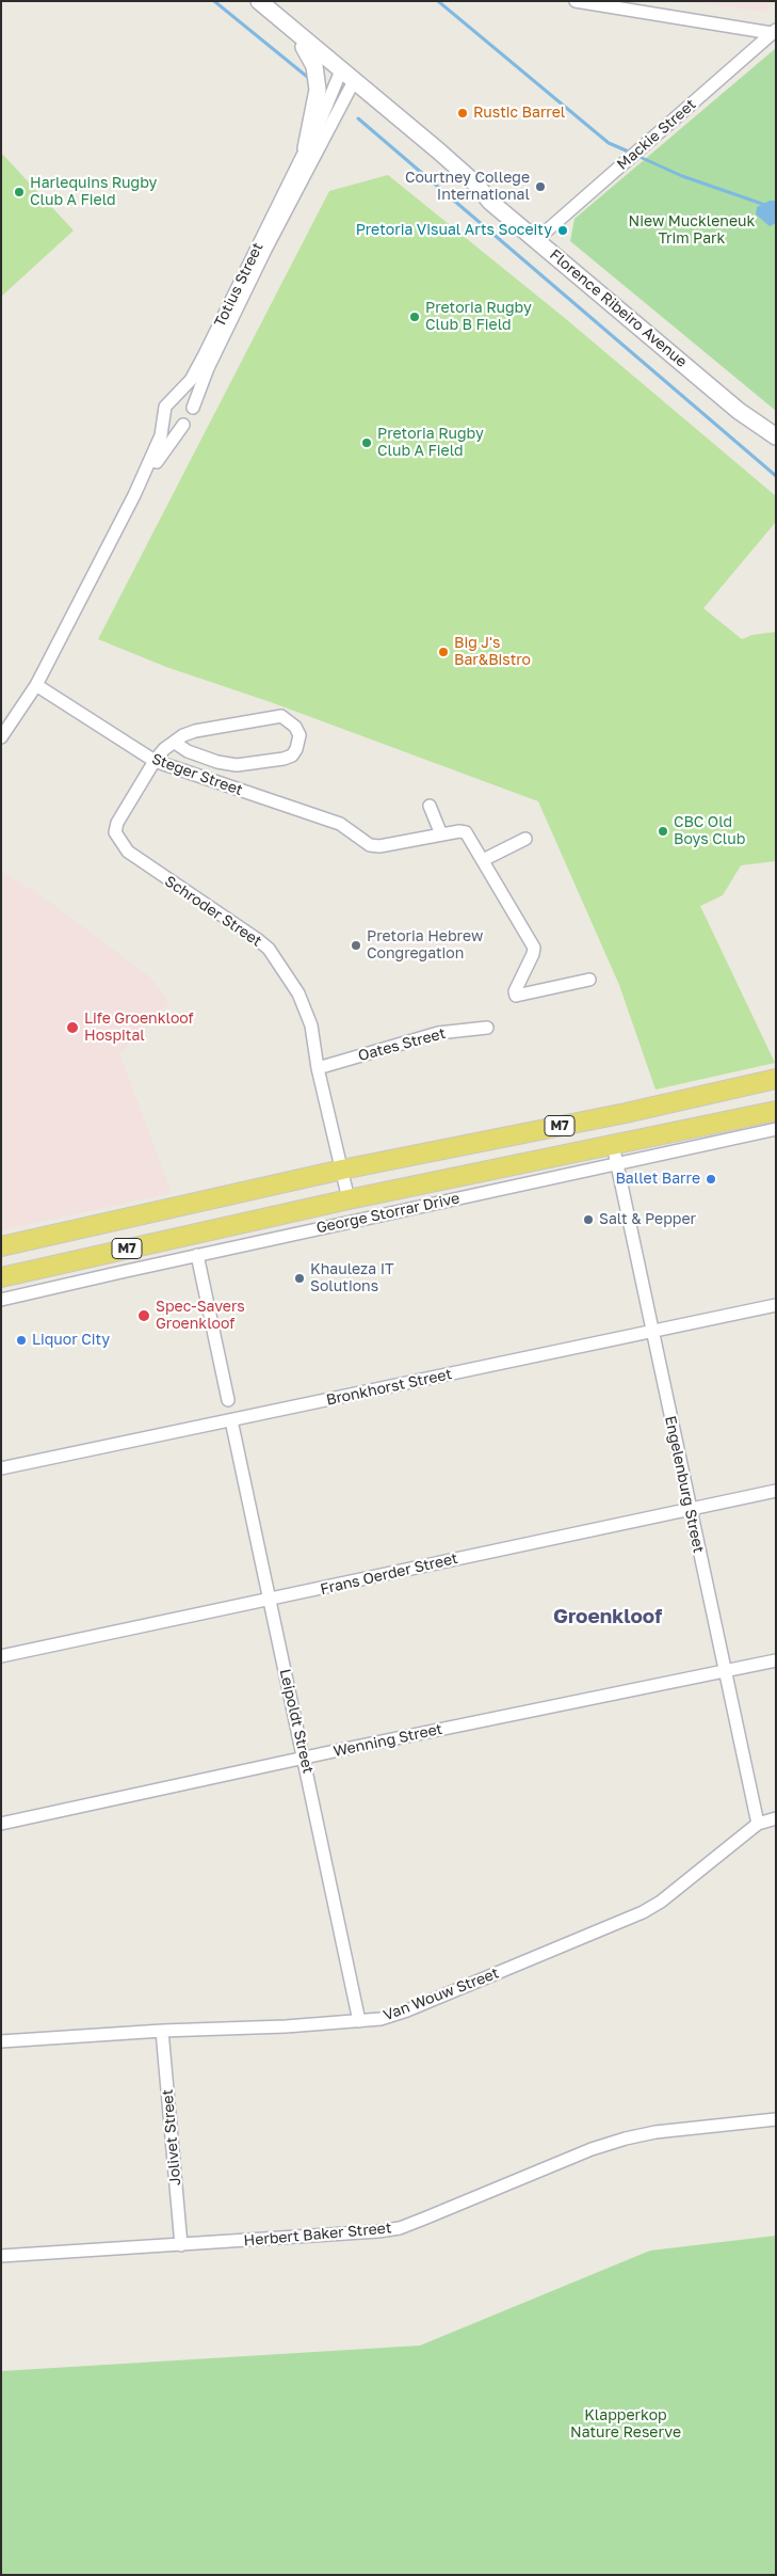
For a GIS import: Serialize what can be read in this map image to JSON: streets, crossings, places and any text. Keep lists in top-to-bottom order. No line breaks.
{"streets":{"main road":["Florence Ribeiro Avenue","M7","George Storrar Drive"],"street":["Mackie Street","Totius Street","Steger Street","Schroder Street","Oates Street","Bronkhorst Street","Engelenburg Street","Frans Oerder Street","Leipoldt Street","Wenning Street","Van Wouw Street","Jolivet Street","Herbert Baker Street"]},"crossings":[["Mackie Street","Florence Ribeiro Avenue"],["Totius Street","Florence Ribeiro Avenue"],["Totius Street","Steger Street"],["Steger Street","Schroder Street"],["Schroder Street","Oates Street"],["Schroder Street","M7"],["Schroder Street","George Storrar Drive"],["George Storrar Drive","Engelenburg Street"],["Bronkhorst Street","Engelenburg Street"],["Bronkhorst Street","Leipoldt Street"],["Engelenburg Street","Frans Oerder Street"],["Engelenburg Street","Wenning Street"],["Engelenburg Street","Van Wouw Street"],["Frans Oerder Street","Leipoldt Street"],["Leipoldt Street","Wenning Street"],["Leipoldt Street","Van Wouw Street"],["Van Wouw Street","Jolivet Street"],["Jolivet Street","Herbert Baker Street"]],"districts":["Groenkloof"],"parks":["Niew Muckleneuk Trim Park","Klapperkop Nature Reserve"],"places":["Rustic Barrel","Courtney College International","Harlequins Rugby Club A Field","Pretoria Visual Arts Soceity","Pretoria Rugby Club B Field","Pretoria Rugby Club A Field","Big J's Bar&Bistro","CBC Old Boys Club","Pretoria Hebrew Congregation","Life Groenkloof Hospital","Ballet Barre","Salt & Pepper","Khauleza IT Solutions","Spec-Savers Groenkloof","Liquor City"]}
